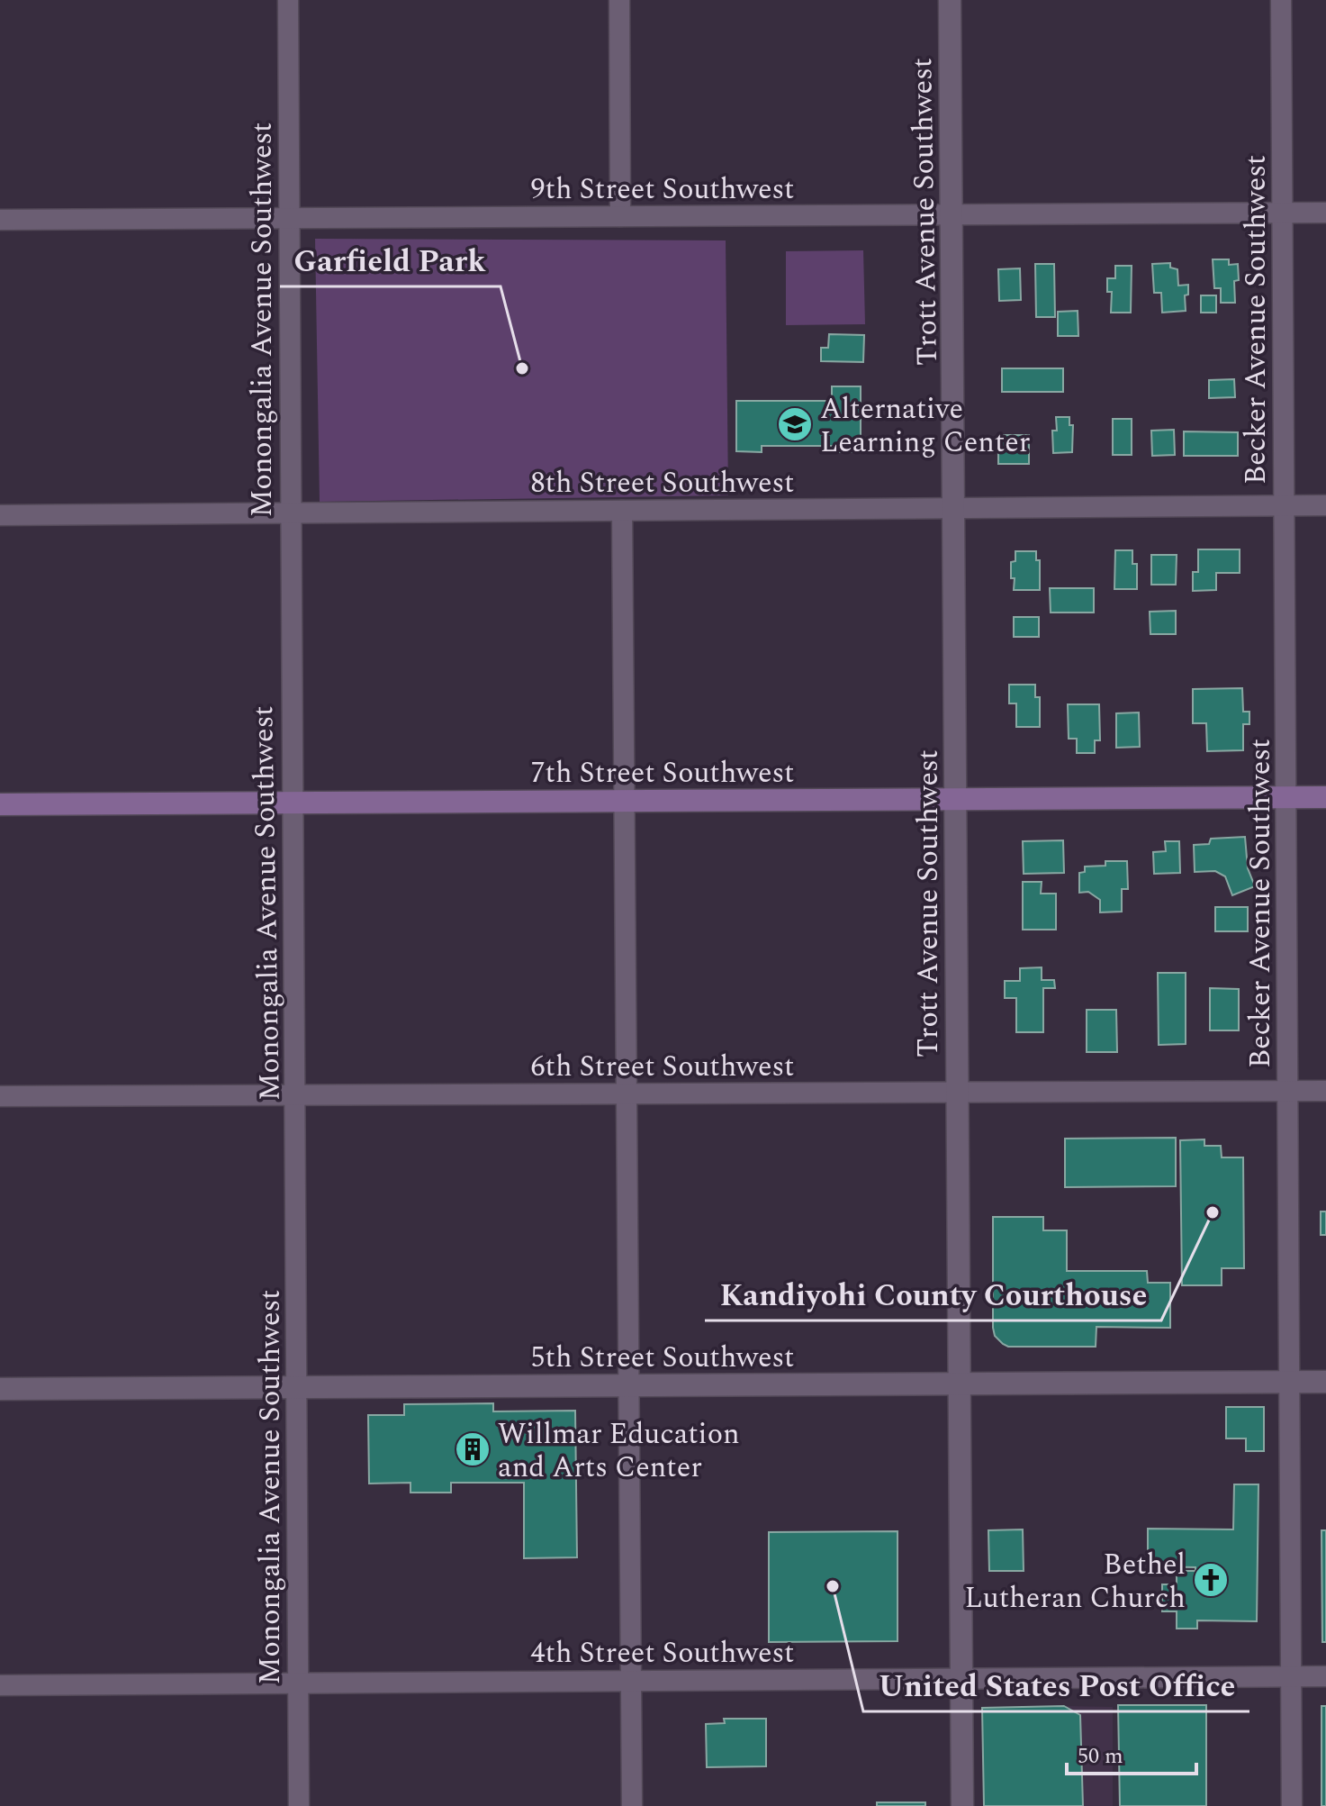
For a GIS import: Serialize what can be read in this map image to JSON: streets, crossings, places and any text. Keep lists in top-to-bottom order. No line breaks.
{"streets":{"main road":["7th Street Southwest"],"street":["9th Street Southwest","Trott Avenue Southwest","Monongalia Avenue Southwest","Becker Avenue Southwest","8th Street Southwest","6th Street Southwest","5th Street Southwest","4th Street Southwest"]},"crossings":[["9th Street Southwest","Trott Avenue Southwest"],["9th Street Southwest","Monongalia Avenue Southwest"],["9th Street Southwest","Becker Avenue Southwest"],["Trott Avenue Southwest","8th Street Southwest"],["Trott Avenue Southwest","7th Street Southwest"],["Trott Avenue Southwest","6th Street Southwest"],["Trott Avenue Southwest","5th Street Southwest"],["Trott Avenue Southwest","4th Street Southwest"],["Monongalia Avenue Southwest","8th Street Southwest"],["Monongalia Avenue Southwest","7th Street Southwest"],["Monongalia Avenue Southwest","6th Street Southwest"],["Monongalia Avenue Southwest","5th Street Southwest"],["Monongalia Avenue Southwest","4th Street Southwest"],["Becker Avenue Southwest","8th Street Southwest"],["Becker Avenue Southwest","7th Street Southwest"],["Becker Avenue Southwest","6th Street Southwest"],["Becker Avenue Southwest","5th Street Southwest"],["Becker Avenue Southwest","4th Street Southwest"]],"places":{"other":["Garfield Park","Kandiyohi County Courthouse","United States Post Office"],"school or university":["Alternative Learning Center"],"building":["Willmar Education and Arts Center"],"church":["Bethel Lutheran Church"]},"scale_bar":"50 m"}
